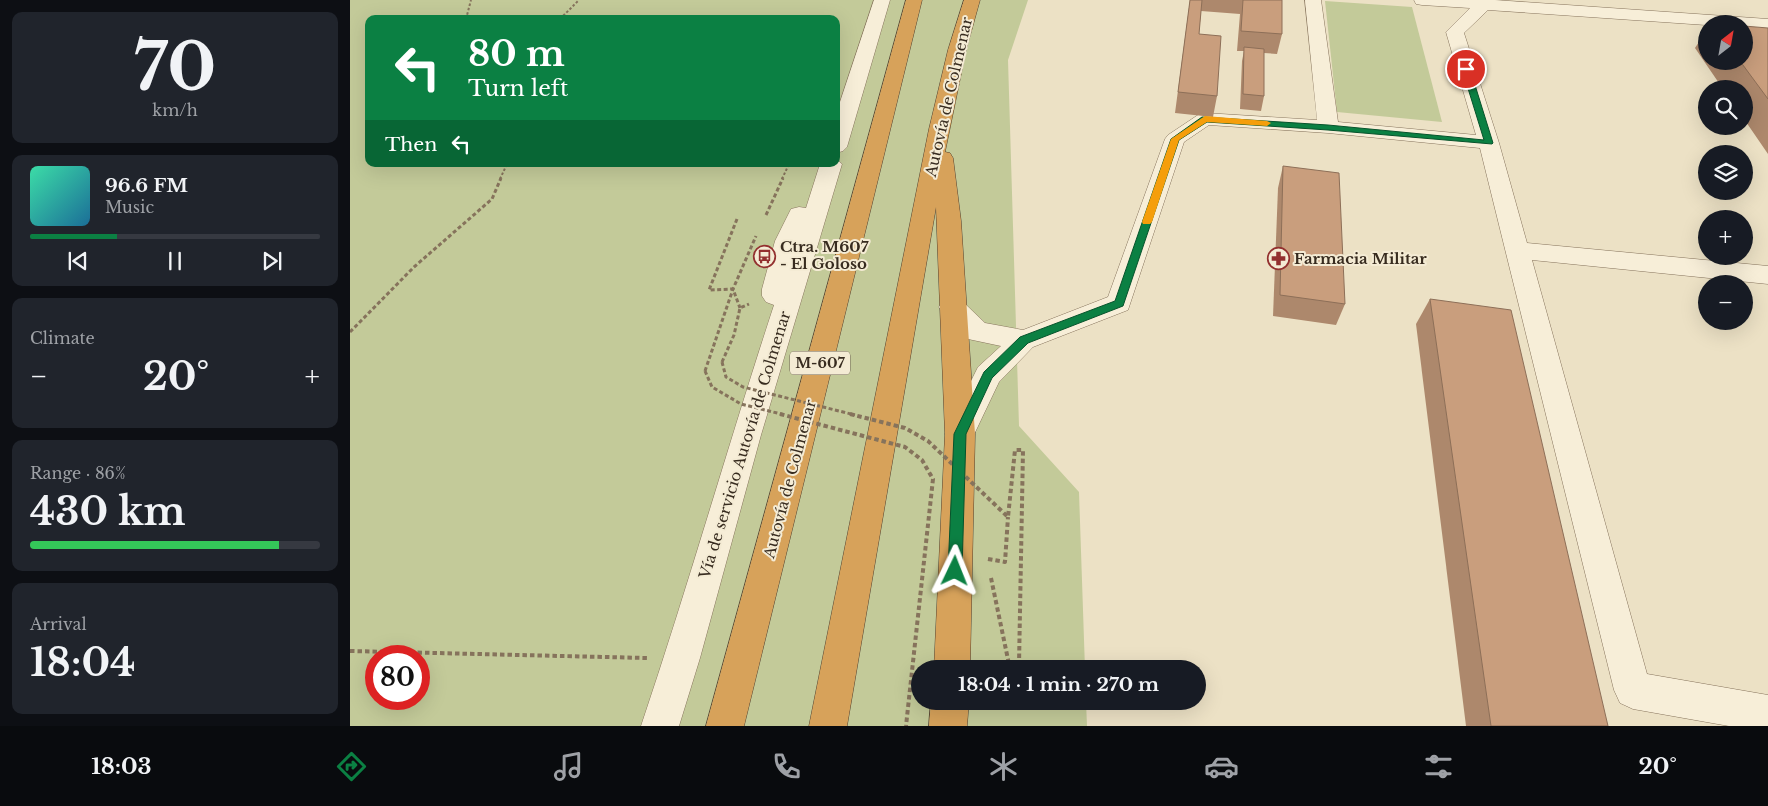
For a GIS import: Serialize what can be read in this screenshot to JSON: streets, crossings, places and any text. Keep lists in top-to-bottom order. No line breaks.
{"streets":{"highway":["Autovía de Colmenar","M-607"],"street":["Vía de servicio Autovía de Colmenar"]},"places":{"bus stop":["Ctra. M607 - El Goloso"],"pharmacy":["Farmacia Militar"]},"north":"top right","page":{"tile":[["70","km/h"],"Climate",["Range · 86%","430 km"],["Arrival","18:04"]],"map_buttons":["+","−"],"turn":["80 m","Turn left"],"then":"Then","song":["96.6 FM","Music"],"heat":["−","20°","+"],"limit":"80","trip":"18:04 · 1 min · 270 m","tabs":["18:03","20°"]}}
